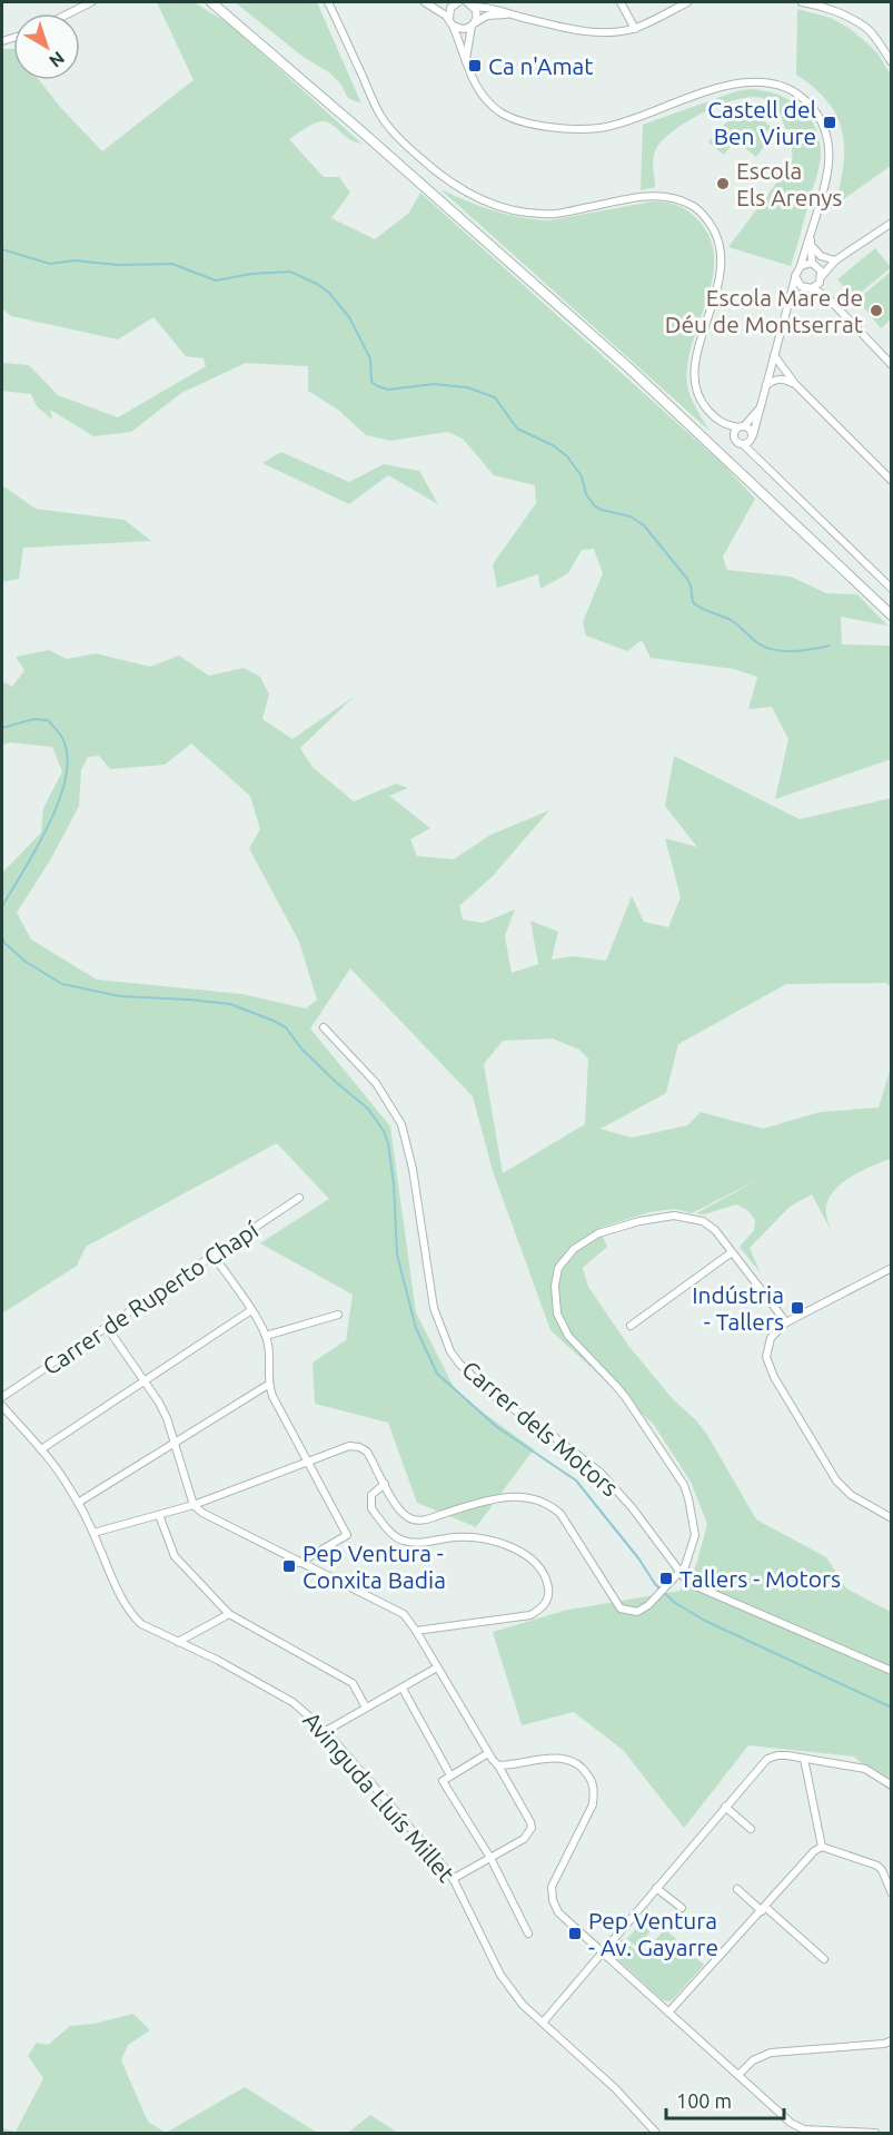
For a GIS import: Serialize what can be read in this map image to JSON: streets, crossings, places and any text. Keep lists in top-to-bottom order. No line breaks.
{"streets":{"street":["Carrer de Ruperto Chapí","Carrer dels Motors","Avinguda Lluís Millet"]},"places":{"transit":["Ca n'Amat","Castell del Ben Viure","Indústria - Tallers","Pep Ventura - Conxita Badia","Tallers - Motors","Pep Ventura - Av. Gayarre"],"other":["Escola Els Arenys","Escola Mare de Déu de Montserrat"]},"scale_bar":"100 m","north":"bottom right"}
